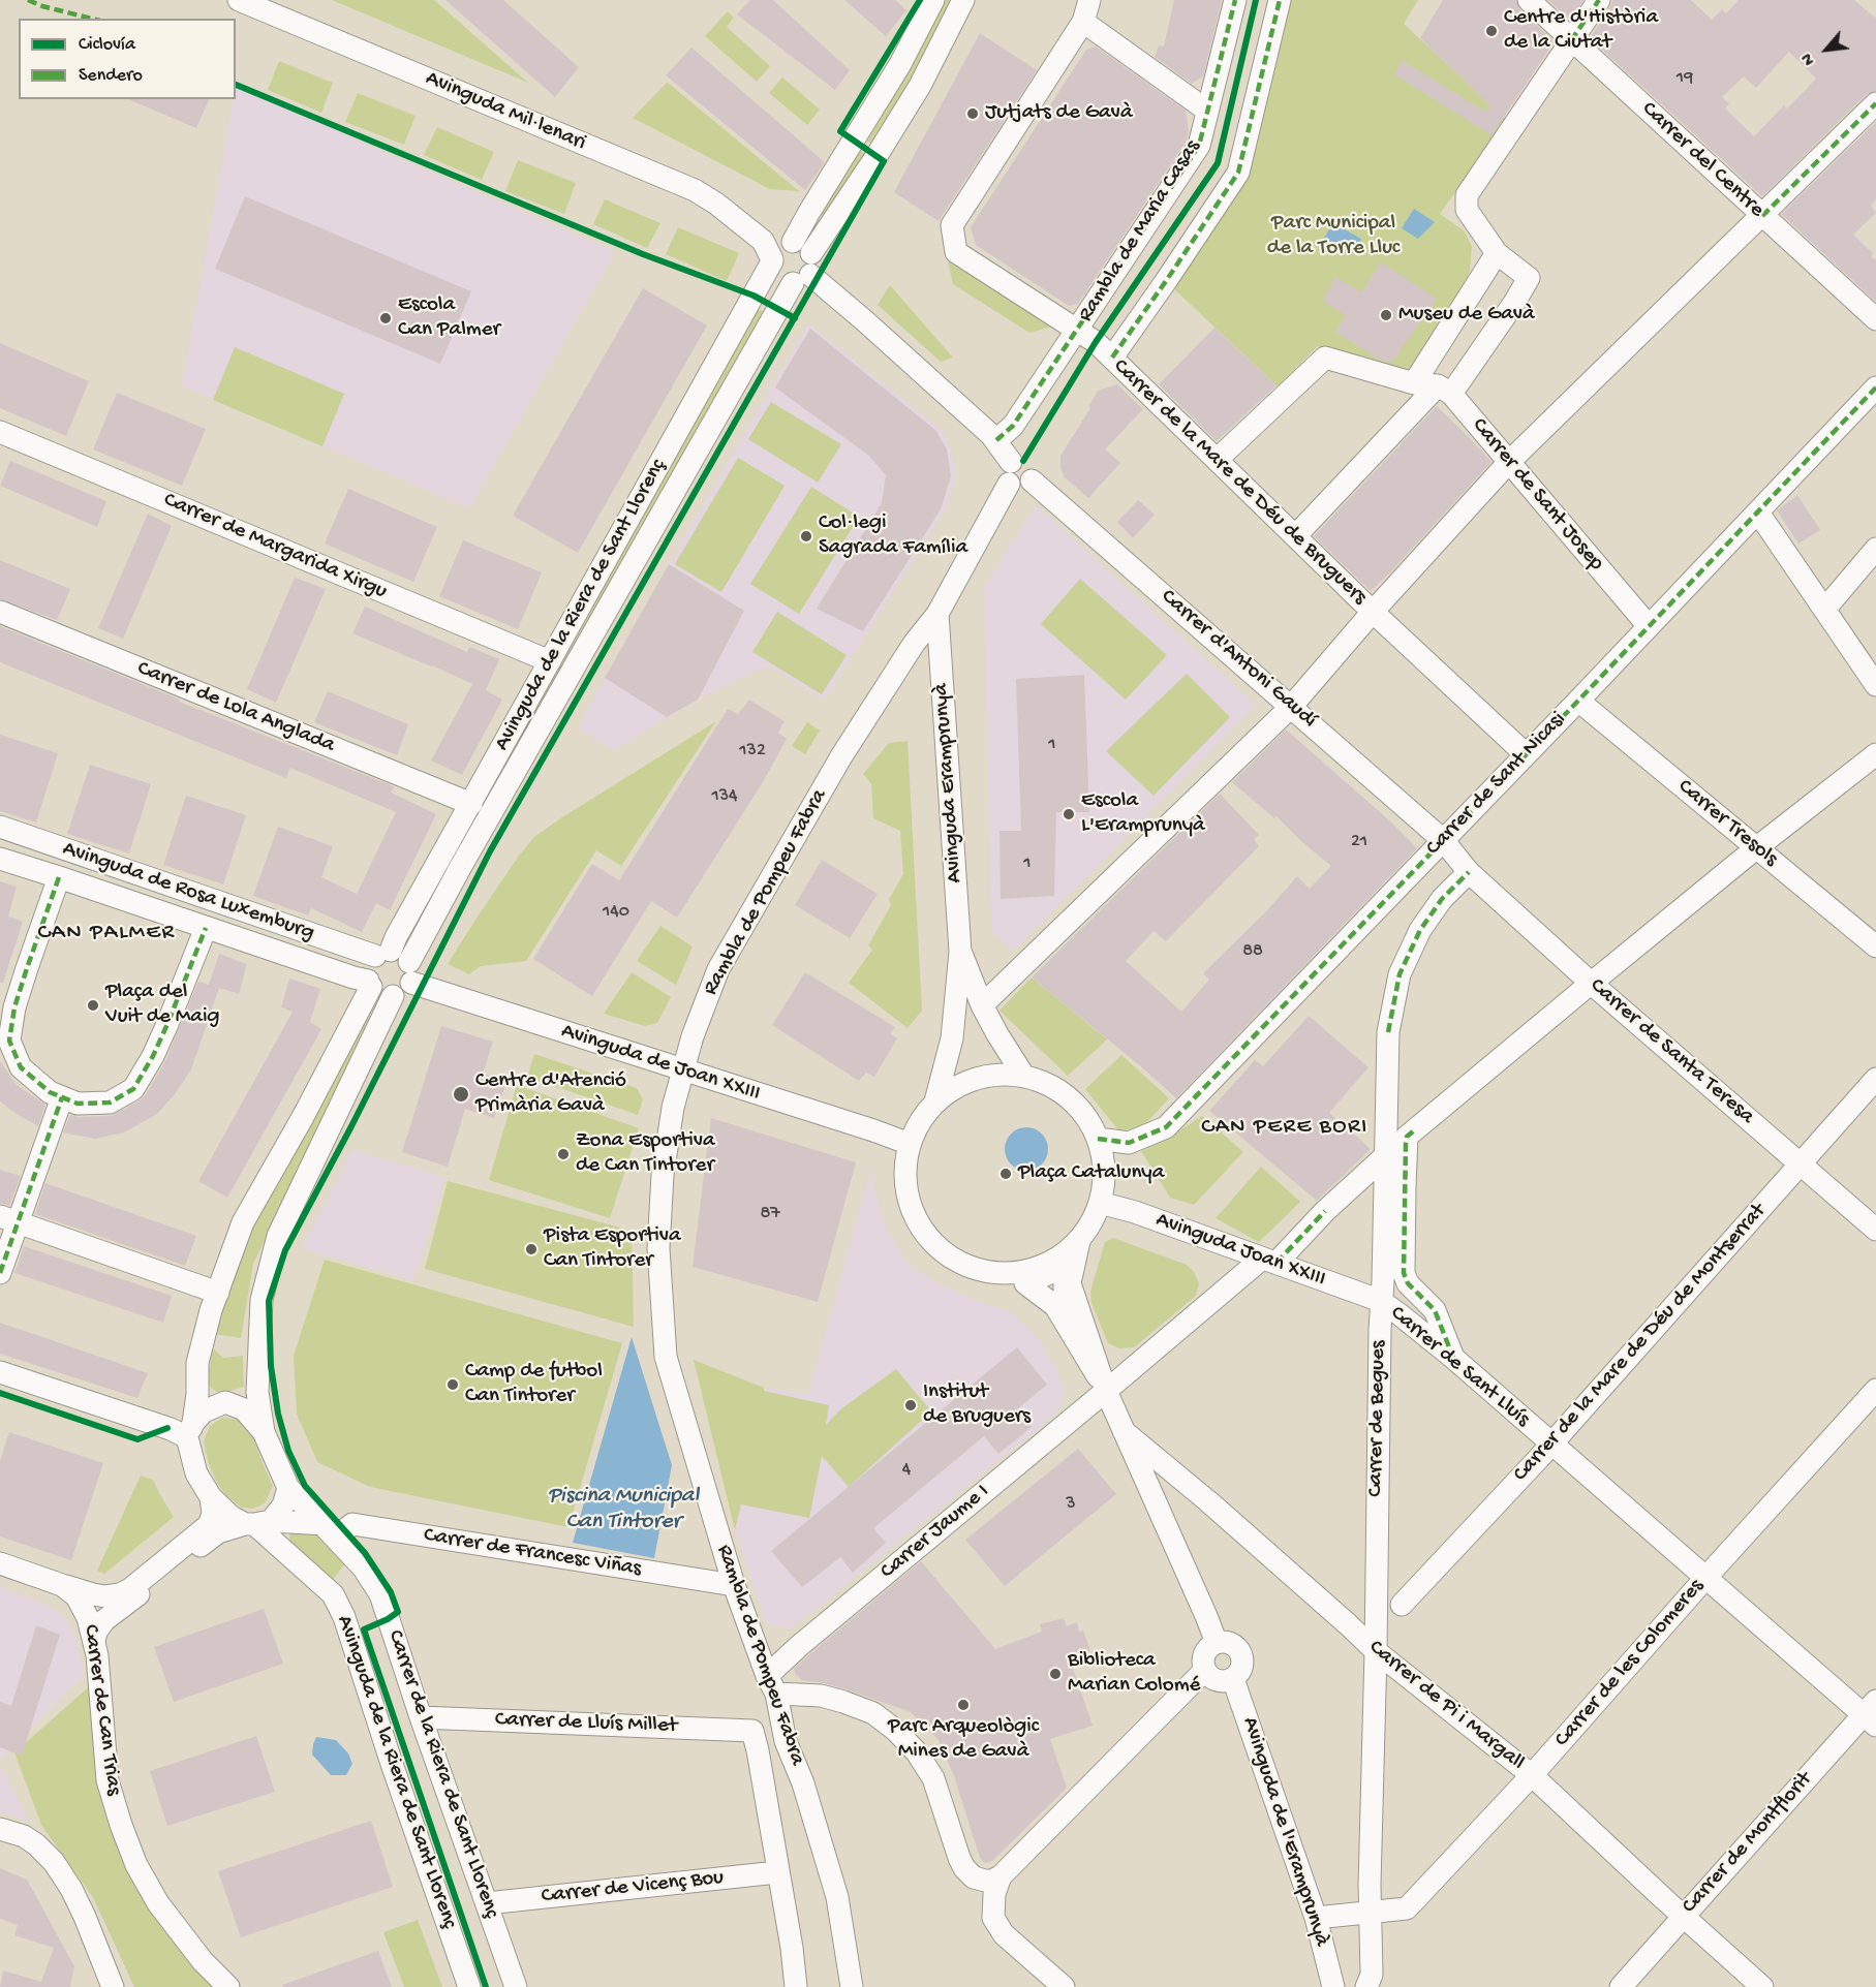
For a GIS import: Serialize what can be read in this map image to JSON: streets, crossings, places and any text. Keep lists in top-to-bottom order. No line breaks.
{"streets":{"street":["Avinguda Mil·lenari","Carrer del Centre","Rambla de Maria Casas","Carrer de la Mare de Déu de Bruguers","Carrer de Sant Josep","Carrer de Margarida Xirgu","Avinguda de la Riera de Sant Llorenç","Carrer d'Antoni Gaudí","Carrer de Lola Anglada","Avinguda Eramprunyà","Carrer de Sant Nicasi","Carrer Tresols","Avinguda de Rosa Luxemburg","Rambla de Pompeu Fabra","Carrer de Santa Teresa","Avinguda de Joan XXIII","Avinguda Joan XXIII","Carrer de la Mare de Déu de Montserrat","Carrer de Sant Lluís","Carrer de Begues","Carrer Jaume I","Carrer de Francesc Viñas","Carrer de les Colomeres","Carrer de Pi i Margall","Carrer de Can Trias","Carrer de Lluís Millet","Carrer de la Riera de Sant Llorenç","Avinguda de l'Eramprunyà","Carrer de Montflorit","Carrer de Vicenç Bou"]},"crossings":[["Avinguda Mil·lenari","Avinguda de la Riera de Sant Llorenç"],["Rambla de Maria Casas","Carrer de la Mare de Déu de Bruguers"],["Carrer de la Mare de Déu de Bruguers","Carrer de Sant Nicasi"],["Carrer de Sant Josep","Carrer de Sant Nicasi"],["Carrer de Margarida Xirgu","Avinguda de la Riera de Sant Llorenç"],["Avinguda de la Riera de Sant Llorenç","Carrer de Lola Anglada"],["Avinguda de la Riera de Sant Llorenç","Avinguda de Rosa Luxemburg"],["Avinguda de la Riera de Sant Llorenç","Avinguda de Joan XXIII"],["Avinguda de la Riera de Sant Llorenç","Carrer de la Riera de Sant Llorenç"],["Carrer d'Antoni Gaudí","Carrer de Sant Nicasi"],["Carrer d'Antoni Gaudí","Rambla de Pompeu Fabra"],["Carrer d'Antoni Gaudí","Carrer de Santa Teresa"],["Carrer d'Antoni Gaudí","Carrer de Begues"],["Avinguda Eramprunyà","Rambla de Pompeu Fabra"],["Carrer de Sant Nicasi","Carrer Tresols"],["Carrer de Sant Nicasi","Avinguda de Joan XXIII"],["Carrer de Sant Nicasi","Avinguda Joan XXIII"],["Avinguda de Rosa Luxemburg","Avinguda de Joan XXIII"],["Avinguda de Rosa Luxemburg","Carrer de la Riera de Sant Llorenç"],["Rambla de Pompeu Fabra","Avinguda de Joan XXIII"],["Rambla de Pompeu Fabra","Carrer Jaume I"],["Rambla de Pompeu Fabra","Carrer de Francesc Viñas"],["Carrer de Santa Teresa","Carrer de la Mare de Déu de Montserrat"],["Carrer de Santa Teresa","Carrer de Begues"],["Avinguda de Joan XXIII","Avinguda Joan XXIII"],["Avinguda Joan XXIII","Carrer de Sant Lluís"],["Avinguda Joan XXIII","Carrer de Begues"],["Avinguda Joan XXIII","Carrer Jaume I"],["Carrer de la Mare de Déu de Montserrat","Carrer de Sant Lluís"],["Carrer de Sant Lluís","Carrer de Begues"],["Carrer de Sant Lluís","Carrer de les Colomeres"],["Carrer de Sant Lluís","Carrer de Montflorit"],["Carrer de Begues","Carrer Jaume I"],["Carrer de Begues","Carrer de les Colomeres"],["Carrer de Begues","Carrer de Pi i Margall"],["Carrer Jaume I","Carrer de Lluís Millet"],["Carrer de Francesc Viñas","Carrer de la Riera de Sant Llorenç"],["Carrer de les Colomeres","Carrer de Pi i Margall"],["Carrer de les Colomeres","Avinguda de l'Eramprunyà"],["Carrer de Pi i Margall","Carrer de Montflorit"],["Carrer de Lluís Millet","Carrer de la Riera de Sant Llorenç"],["Carrer de la Riera de Sant Llorenç","Carrer de Vicenç Bou"]],"districts":["CAN PALMER","CAN PERE BORI"],"water":["Piscina Municipal Can Tintorer"],"parks":["Parc Municipal de la Torre Lluc"],"places":["Centre d'Història de la Ciutat","Jutjats de Gavà","Museu de Gavà","Escola Can Palmer","Col·legi Sagrada Família","Escola L'Eramprunyà","Plaça del Vuit de Maig","Centre d'Atenció Primària Gavà","Zona Esportiva de Can Tintorer","Plaça Catalunya","Pista Esportiva Can Tintorer","Camp de futbol Can Tintorer","Institut de Bruguers","Biblioteca Marian Colomé","Parc Arqueològic Mines de Gavà"],"house_numbers":["19","1","132","134","21","1","140","88","87","4","3"],"legend":["Ciclovía","Sendero"],"north":"bottom left"}
